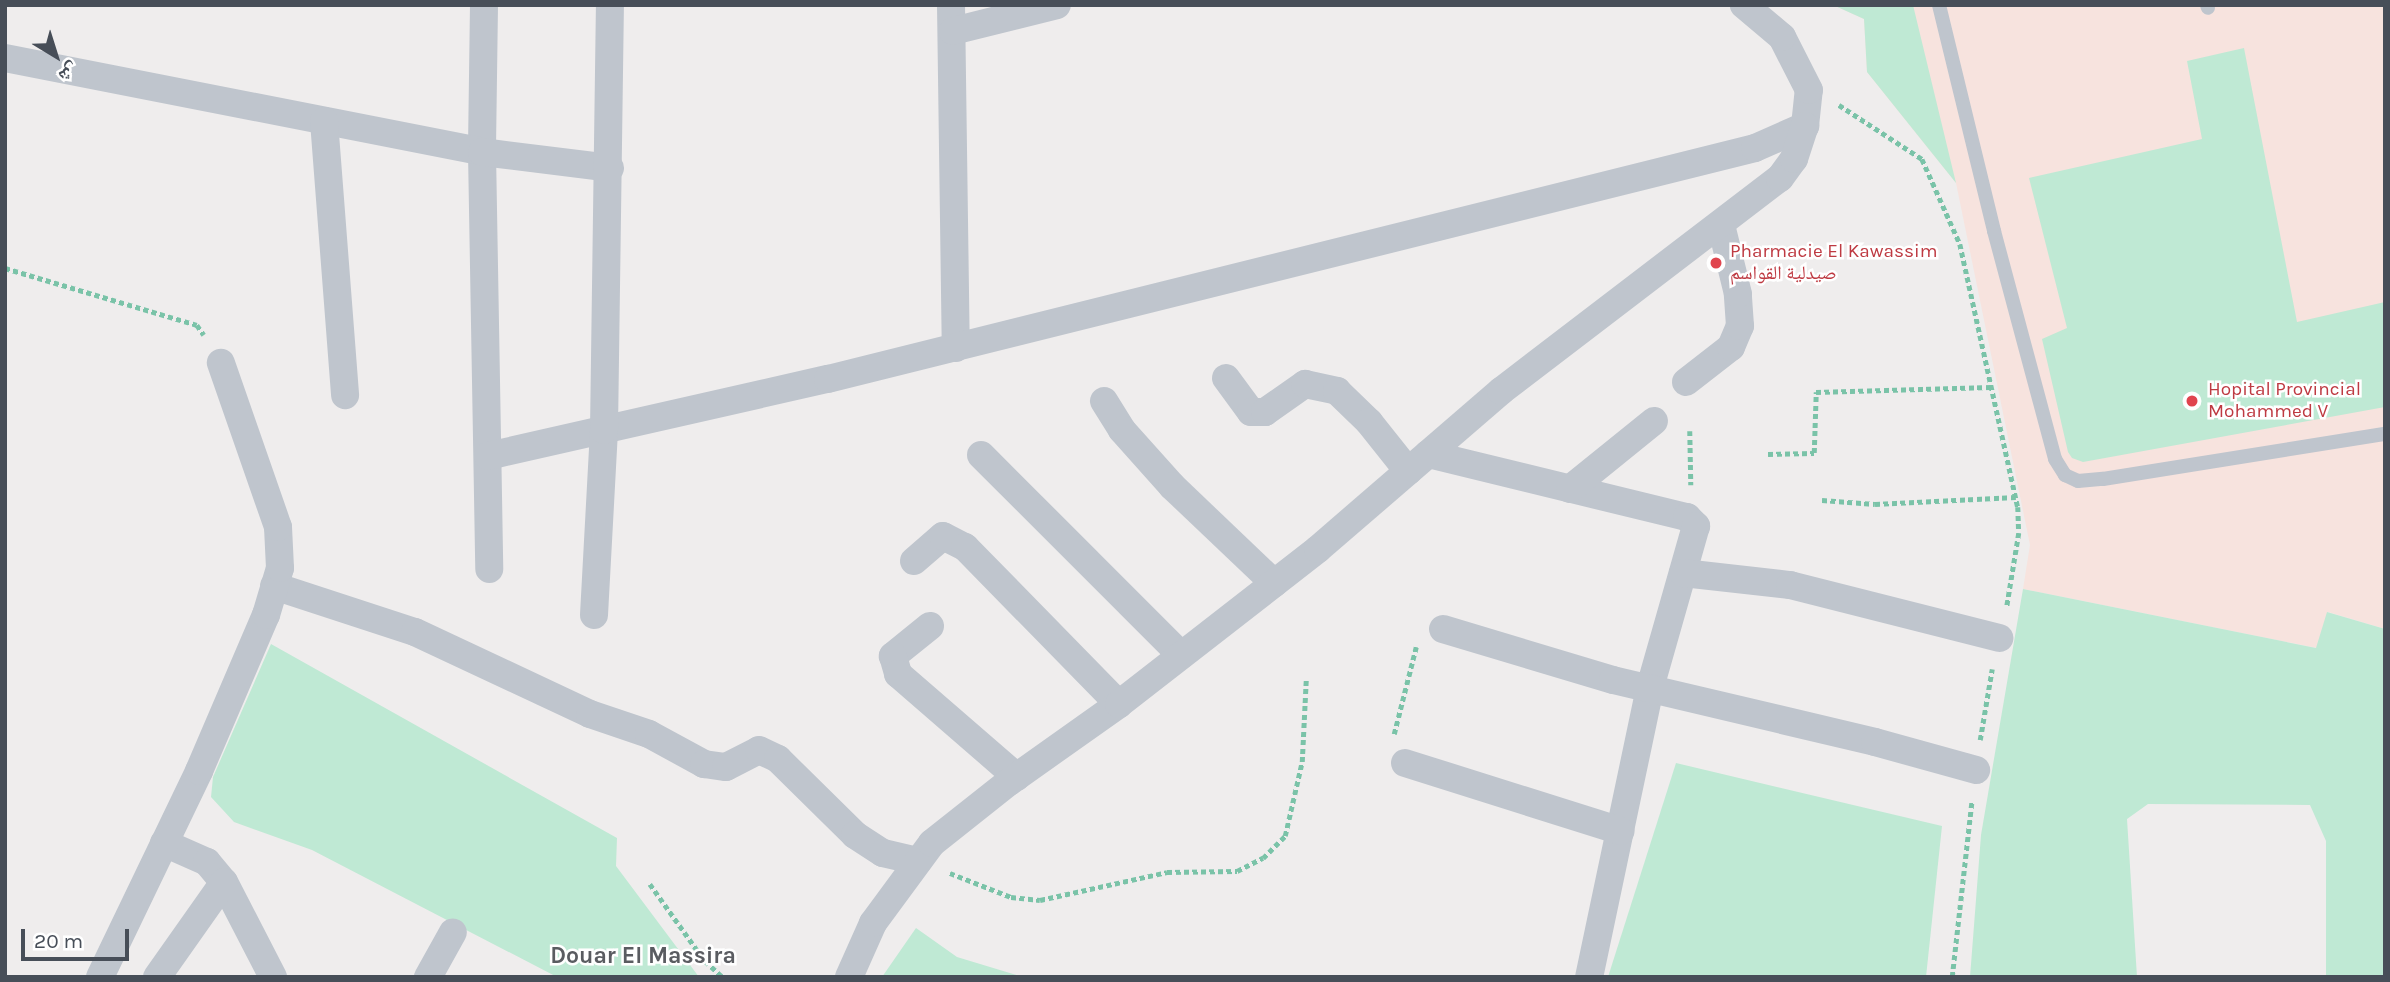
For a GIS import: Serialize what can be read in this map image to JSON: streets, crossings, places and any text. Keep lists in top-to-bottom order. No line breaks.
{"districts":["Douar El Massira"],"places":["Pharmacie El Kawassim صيدلية القواسم","Hopital Provincial Mohammed V"],"scale_bar":"20 m","north":"bottom right"}
